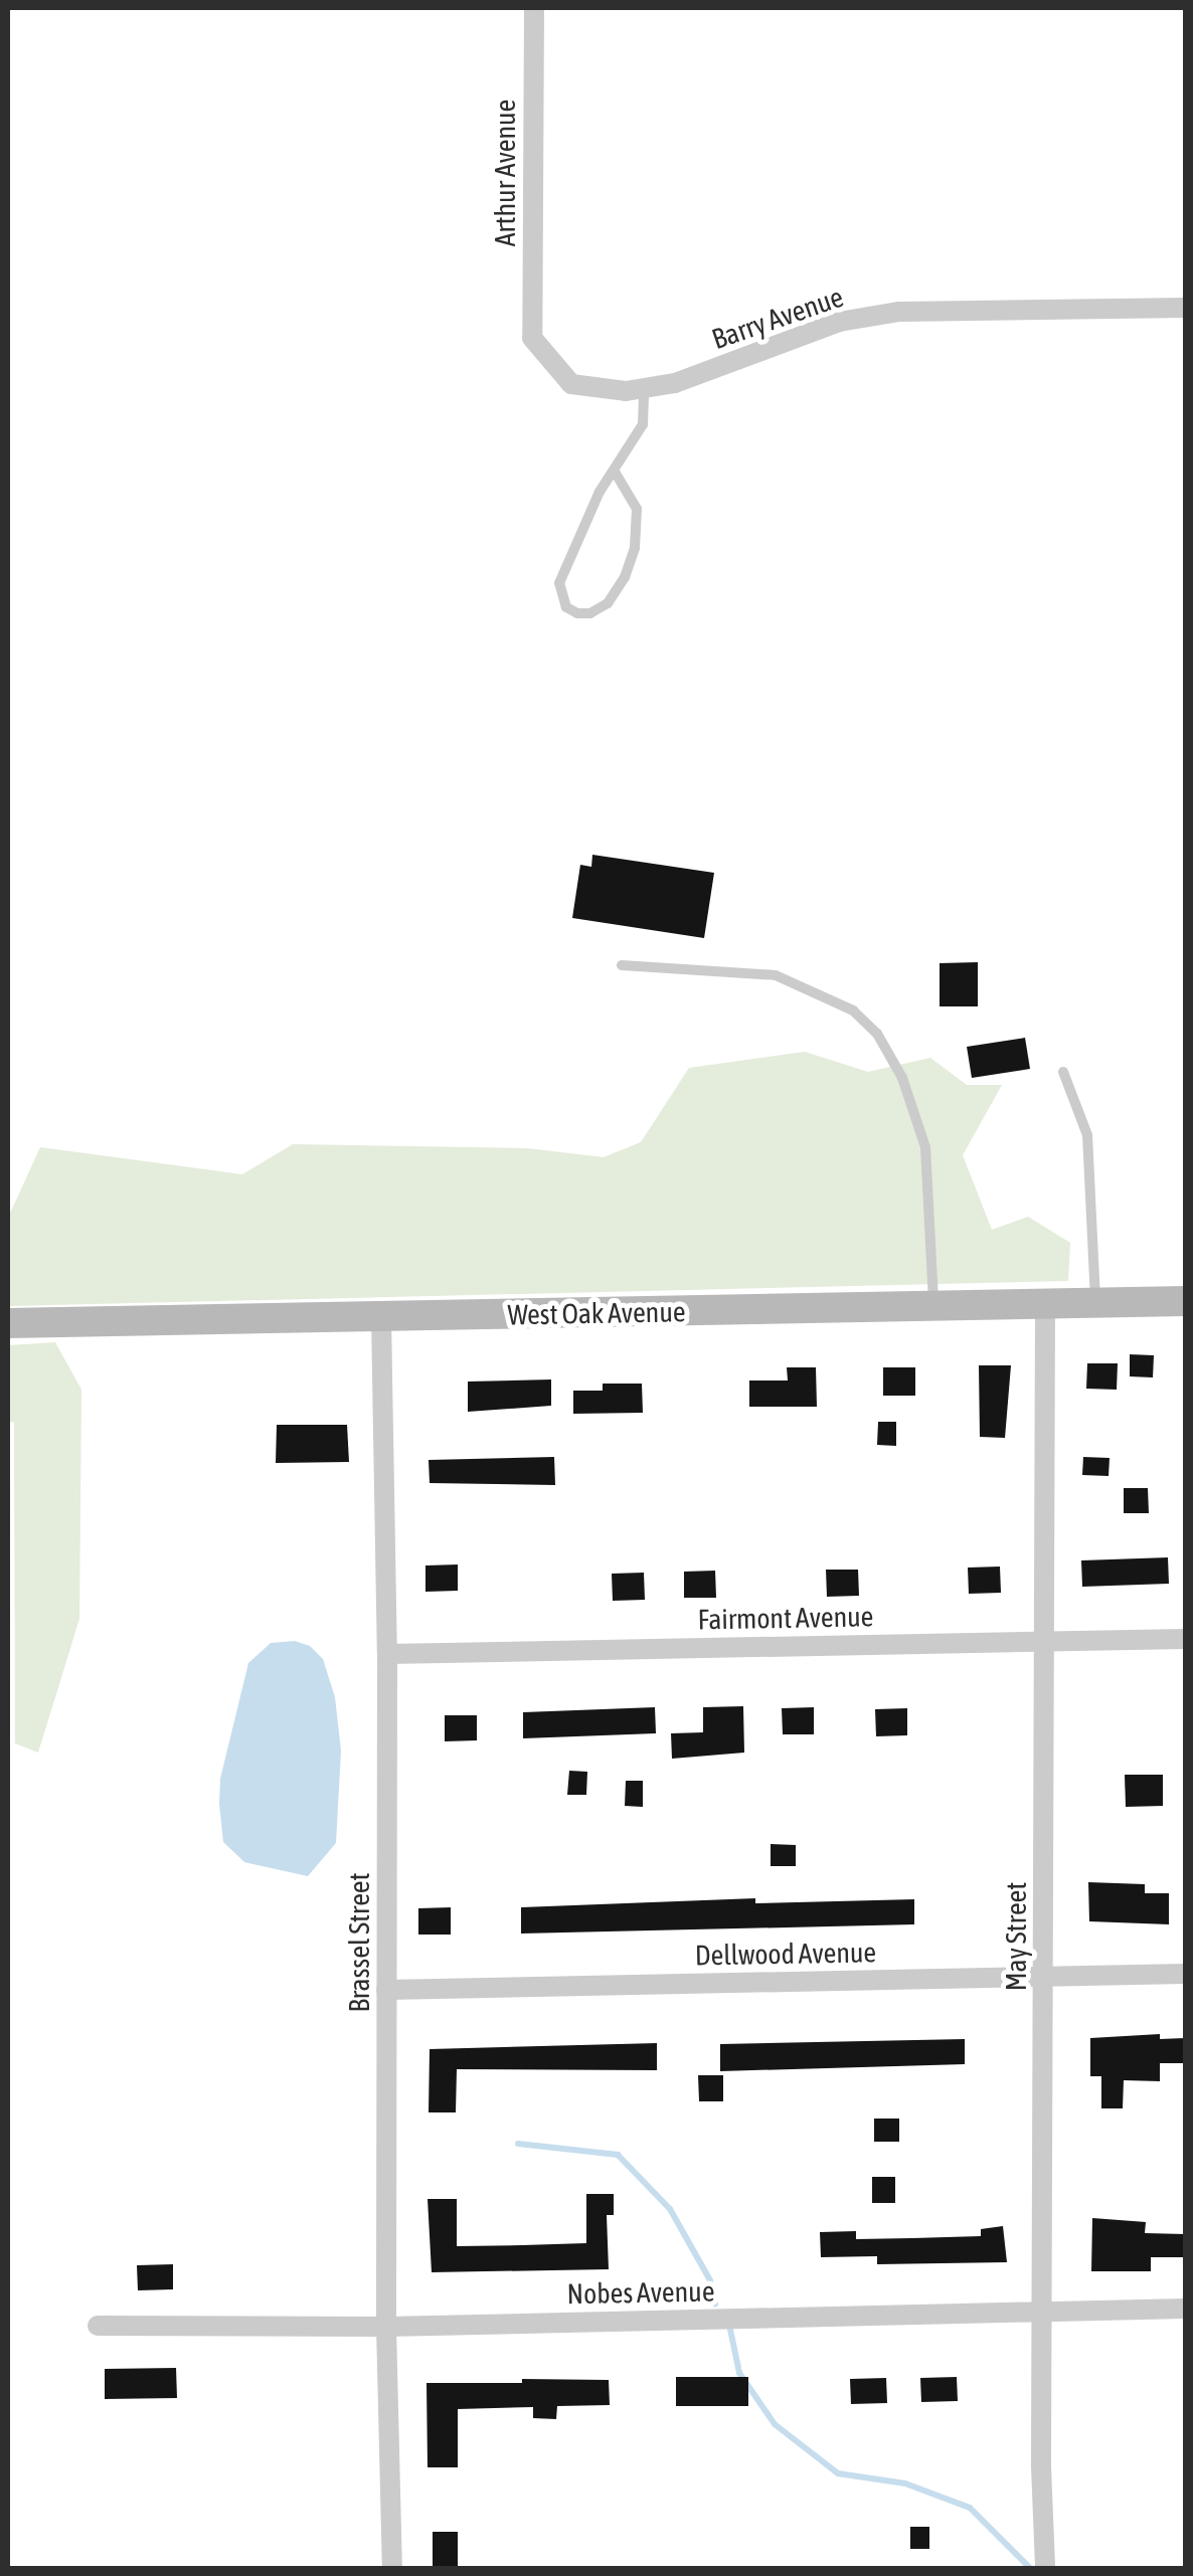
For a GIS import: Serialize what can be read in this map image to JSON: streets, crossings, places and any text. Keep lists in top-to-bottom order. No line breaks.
{"streets":{"street":["Arthur Avenue","Barry Avenue","West Oak Avenue","Fairmont Avenue","May Street","Brassel Street","Dellwood Avenue","Nobes Avenue"]},"crossings":[["Arthur Avenue","Barry Avenue"],["West Oak Avenue","May Street"],["West Oak Avenue","Brassel Street"],["Fairmont Avenue","May Street"],["Fairmont Avenue","Brassel Street"],["May Street","Dellwood Avenue"],["May Street","Nobes Avenue"],["Brassel Street","Dellwood Avenue"],["Brassel Street","Nobes Avenue"]]}
